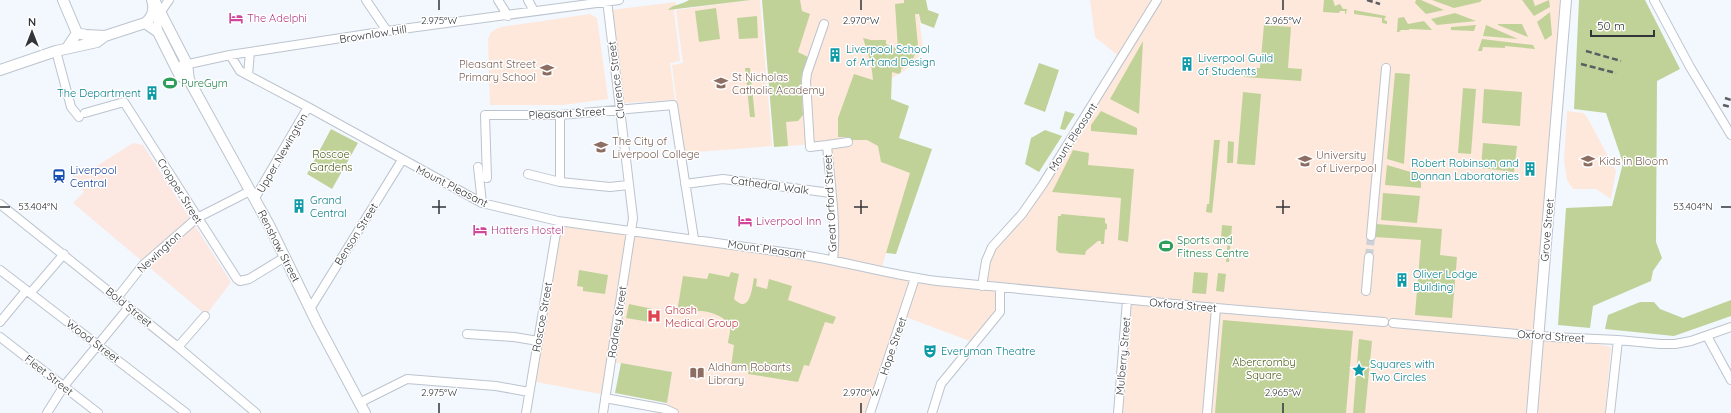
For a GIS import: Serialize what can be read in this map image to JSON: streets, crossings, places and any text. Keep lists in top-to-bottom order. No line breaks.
{"streets":{"main road":["Grove Street","Renshaw Street"],"street":["Brownlow Hill","Clarence Street","Pleasant Street","Mount Pleasant","Upper Newington","Cathedral Walk","Cropper Street","Great Orford Street","Benson Street","Newington","Oxford Street","Bold Street","Roscoe Street","Rodney Street","Wood Street","Hope Street","Mulberry Street","Fleet Street"]},"crossings":[["Brownlow Hill","Clarence Street"],["Brownlow Hill","Mount Pleasant"],["Clarence Street","Pleasant Street"],["Clarence Street","Mount Pleasant"],["Clarence Street","Rodney Street"],["Pleasant Street","Cathedral Walk"],["Mount Pleasant","Upper Newington"],["Mount Pleasant","Great Orford Street"],["Mount Pleasant","Benson Street"],["Mount Pleasant","Oxford Street"],["Mount Pleasant","Roscoe Street"],["Mount Pleasant","Rodney Street"],["Mount Pleasant","Hope Street"],["Upper Newington","Renshaw Street"],["Upper Newington","Newington"],["Cathedral Walk","Great Orford Street"],["Cropper Street","Renshaw Street"],["Cropper Street","Newington"],["Grove Street","Oxford Street"],["Benson Street","Renshaw Street"],["Renshaw Street","Newington"],["Newington","Bold Street"],["Oxford Street","Mulberry Street"]],"parks":["Roscoe Gardens","Abercromby Square"],"places":{"hotel":["The Adelphi","Liverpool Inn","Hatters Hostel"],"building":["Liverpool School of Art and Design","Liverpool Guild of Students","The Department","Robert Robinson and Donnan Laboratories","Grand Central","Oliver Lodge Building"],"school or university":["Pleasant Street Primary School","St Nicholas Catholic Academy","The City of Liverpool College","University of Liverpool","Kids in Bloom"],"sports":["PureGym","Sports and Fitness Centre"],"station":["Liverpool Central"],"hospital":["Ghosh Medical Group"],"theatre":["Everyman Theatre"],"place":["Squares with Two Circles"],"library":["Aldham Robarts Library"]},"scale_bar":"50 m","north":"top","coordinates":["2.975°W","2.970°W","2.965°W","53.404°N"]}
